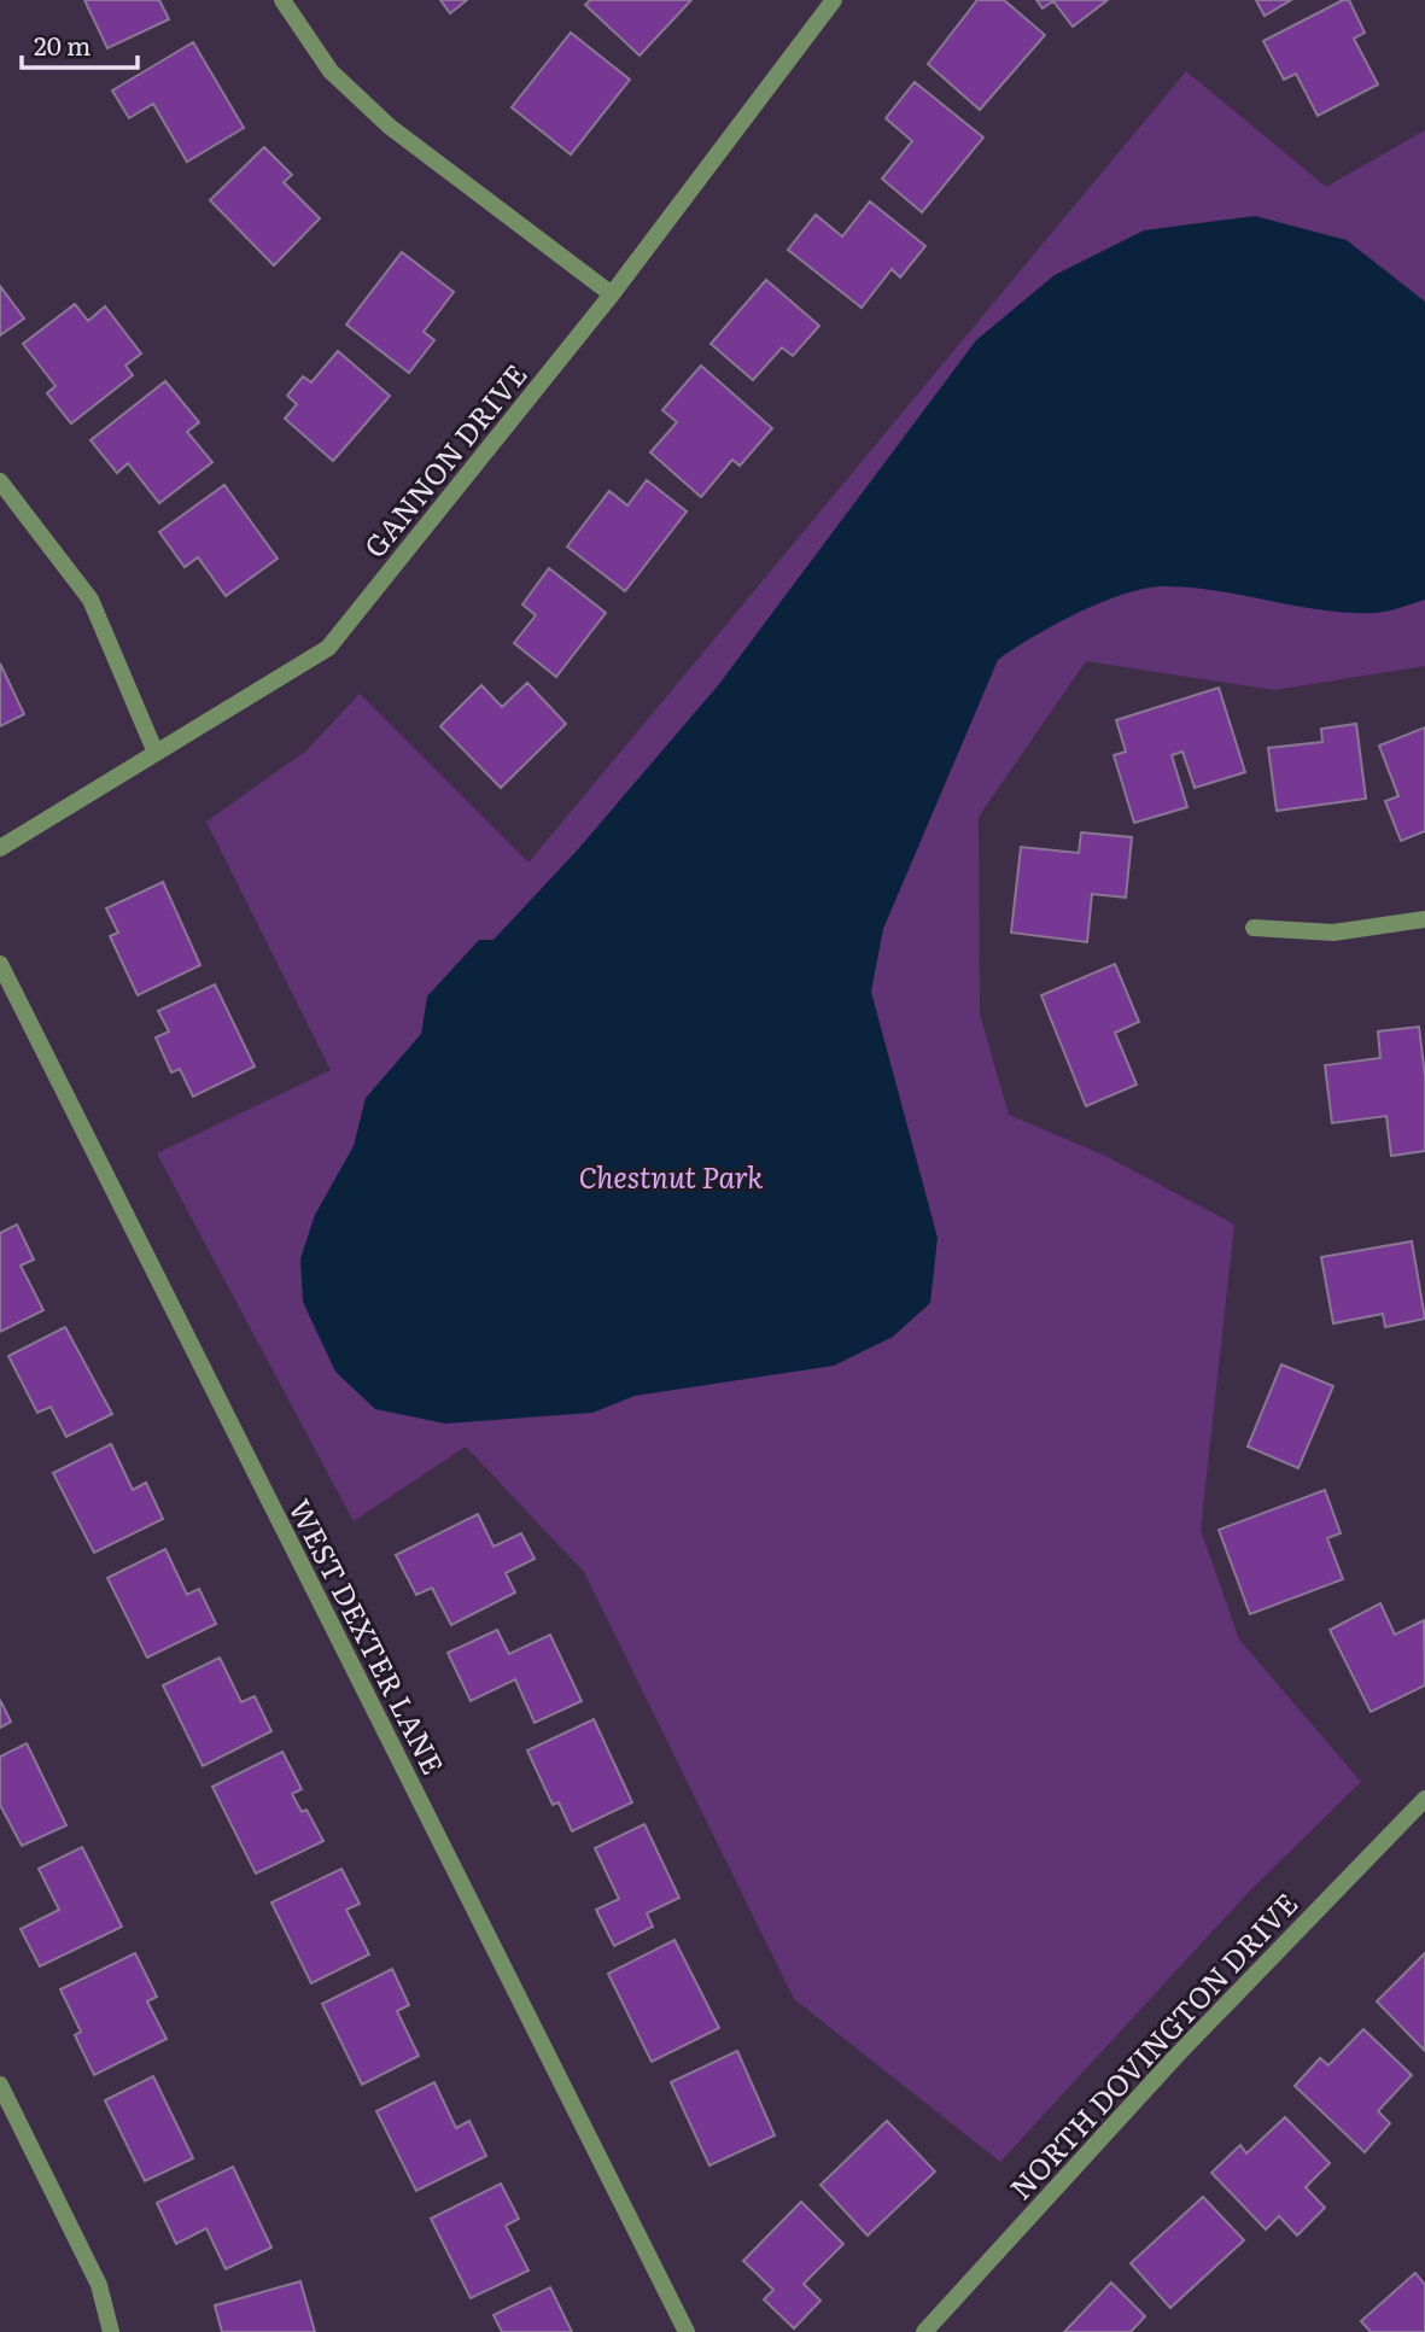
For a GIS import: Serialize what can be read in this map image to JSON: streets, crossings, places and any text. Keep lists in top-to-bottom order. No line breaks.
{"streets":{"street":["GANNON DRIVE","WEST DEXTER LANE","NORTH DOVINGTON DRIVE"]},"parks":["Chestnut Park"],"scale_bar":"20 m"}
